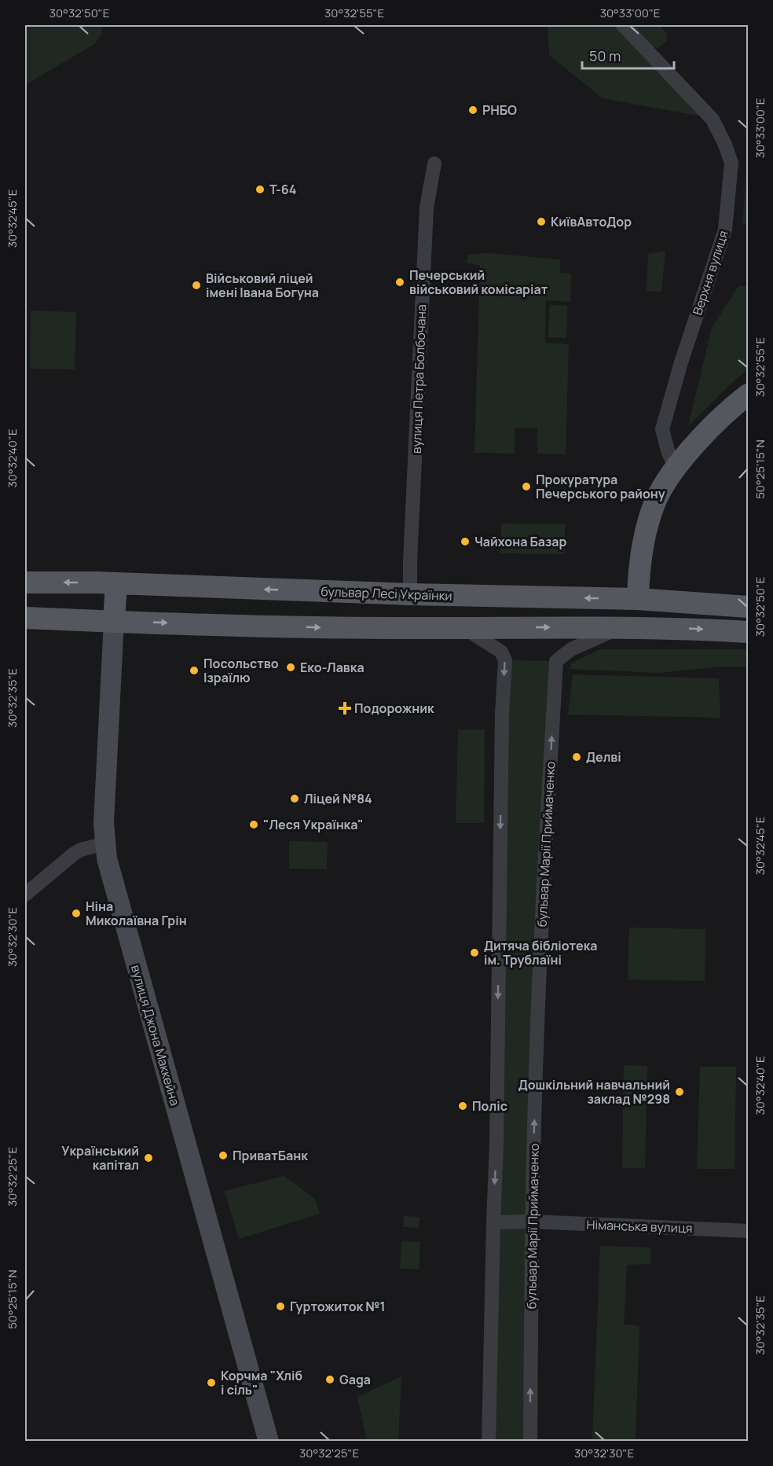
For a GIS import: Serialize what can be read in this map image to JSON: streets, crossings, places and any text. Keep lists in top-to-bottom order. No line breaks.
{"streets":{"main road":["бульвар Лесі Українки"],"street":["Верхня вулиця","вулиця Петра Болбочана","бульвар Марії Приймаченко","вулиця Джона Маккейна","Німанська вулиця"]},"crossings":[["вулиця Петра Болбочана","бульвар Лесі Українки"],["бульвар Марії Приймаченко","Німанська вулиця"]],"places":{"other":["РНБО","Т-64","КиївАвтоДор","Печерський військовий комісаріат","Військовий ліцей імені Івана Богуна","Прокуратура Печерського району","Чайхона Базар","Еко-Лавка","Посольство Ізраїлю","Делві","Ліцей №84","\"Леся Українка\"","Ніна Миколаївна Грін","Дитяча бібліотека ім. Трублаїні","Дошкільний навчальний заклад №298","Поліс","ПриватБанк","Український капітал","Гуртожиток №1","Gaga","Корчма \"Хліб і сіль\""],"health":["Подорожник"]},"scale_bar":"50 m","coordinates":["30°32'50\"E","30°32'55\"E","30°33'00\"E","30°32'45\"E","30°32'40\"E","50°25'15\"N","30°32'35\"E","30°32'30\"E","30°32'25\"E"]}
